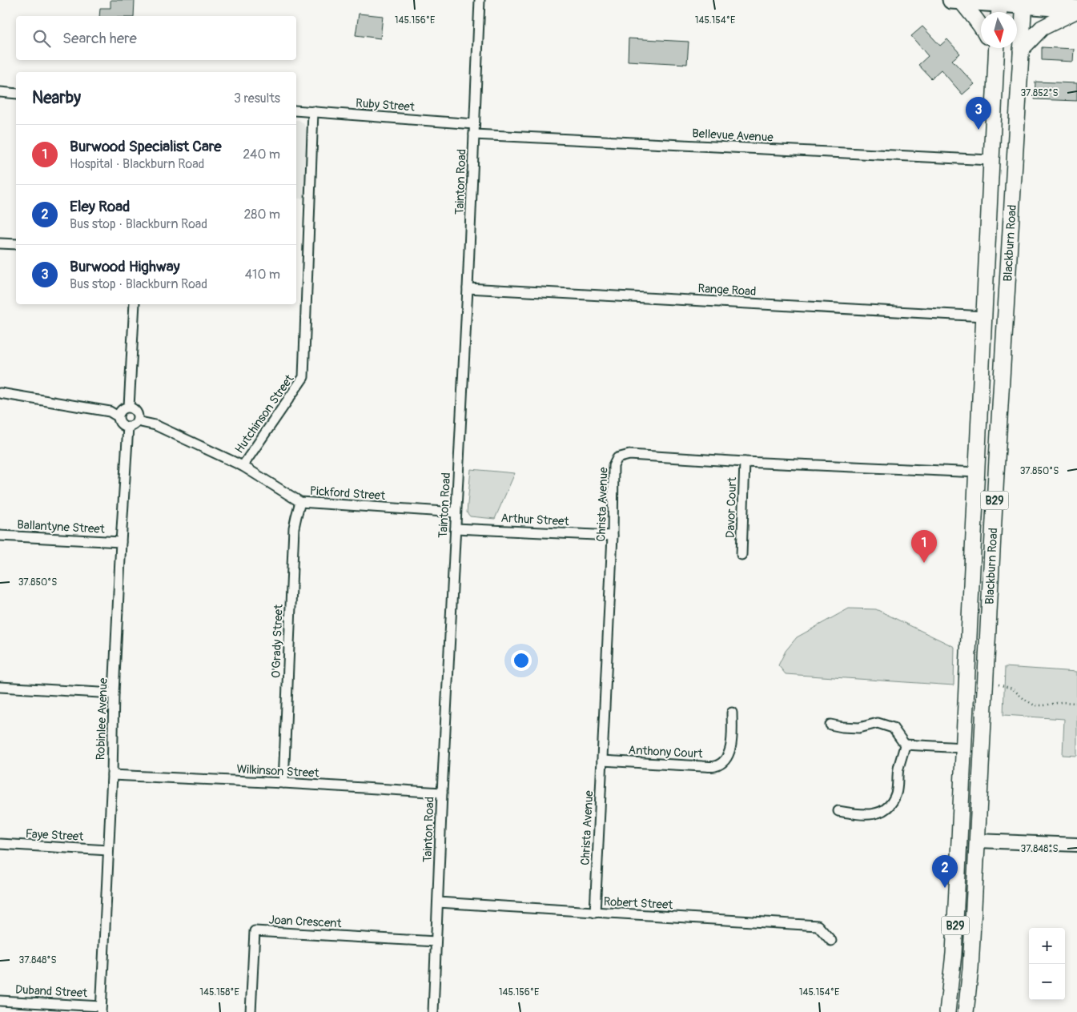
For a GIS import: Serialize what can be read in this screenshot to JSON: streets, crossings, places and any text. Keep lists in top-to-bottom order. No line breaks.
{"streets":{"main road":["Blackburn Road","B29"],"street":["Ruby Street","Bellevue Avenue","Tainton Road","Range Road","Hutchinson Street","Pickford Street","Christa Avenue","Davor Court","Arthur Street","Ballantyne Street","O'Grady Street","Robinlee Avenue","Anthony Court","Wilkinson Street","Faye Street","Robert Street","Joan Crescent","Duband Street"]},"crossings":[["Ruby Street","Tainton Road"],["Ruby Street","Hutchinson Street"],["Bellevue Avenue","Tainton Road"],["Bellevue Avenue","Blackburn Road"],["Tainton Road","Range Road"],["Tainton Road","Pickford Street"],["Tainton Road","Arthur Street"],["Tainton Road","Wilkinson Street"],["Tainton Road","Robert Street"],["Tainton Road","Joan Crescent"],["Blackburn Road","Range Road"],["Blackburn Road","Christa Avenue"],["Hutchinson Street","Pickford Street"],["Pickford Street","O'Grady Street"],["Pickford Street","Robinlee Avenue"],["Christa Avenue","Davor Court"],["Christa Avenue","Arthur Street"],["Christa Avenue","Anthony Court"],["Christa Avenue","Robert Street"],["Ballantyne Street","Robinlee Avenue"],["O'Grady Street","Wilkinson Street"],["Robinlee Avenue","Wilkinson Street"],["Robinlee Avenue","Faye Street"],["Robinlee Avenue","Duband Street"]],"north":"bottom","page":{"search":"Search here","heading":["Nearby","3 results"],"pins":["3","1","2"],"list":[{"mark":"1","name":"Burwood Specialist Care","note":"Hospital · Blackburn Road","value":"240 m"},{"mark":"2","name":"Eley Road","note":"Bus stop · Blackburn Road","value":"280 m"},{"mark":"3","name":"Burwood Highway","note":"Bus stop · Blackburn Road","value":"410 m"}],"map_buttons":["+","−"]},"coordinates":["145.156°E","145.154°E","37.852°S","37.850°S","37.848°S","145.158°E"]}
